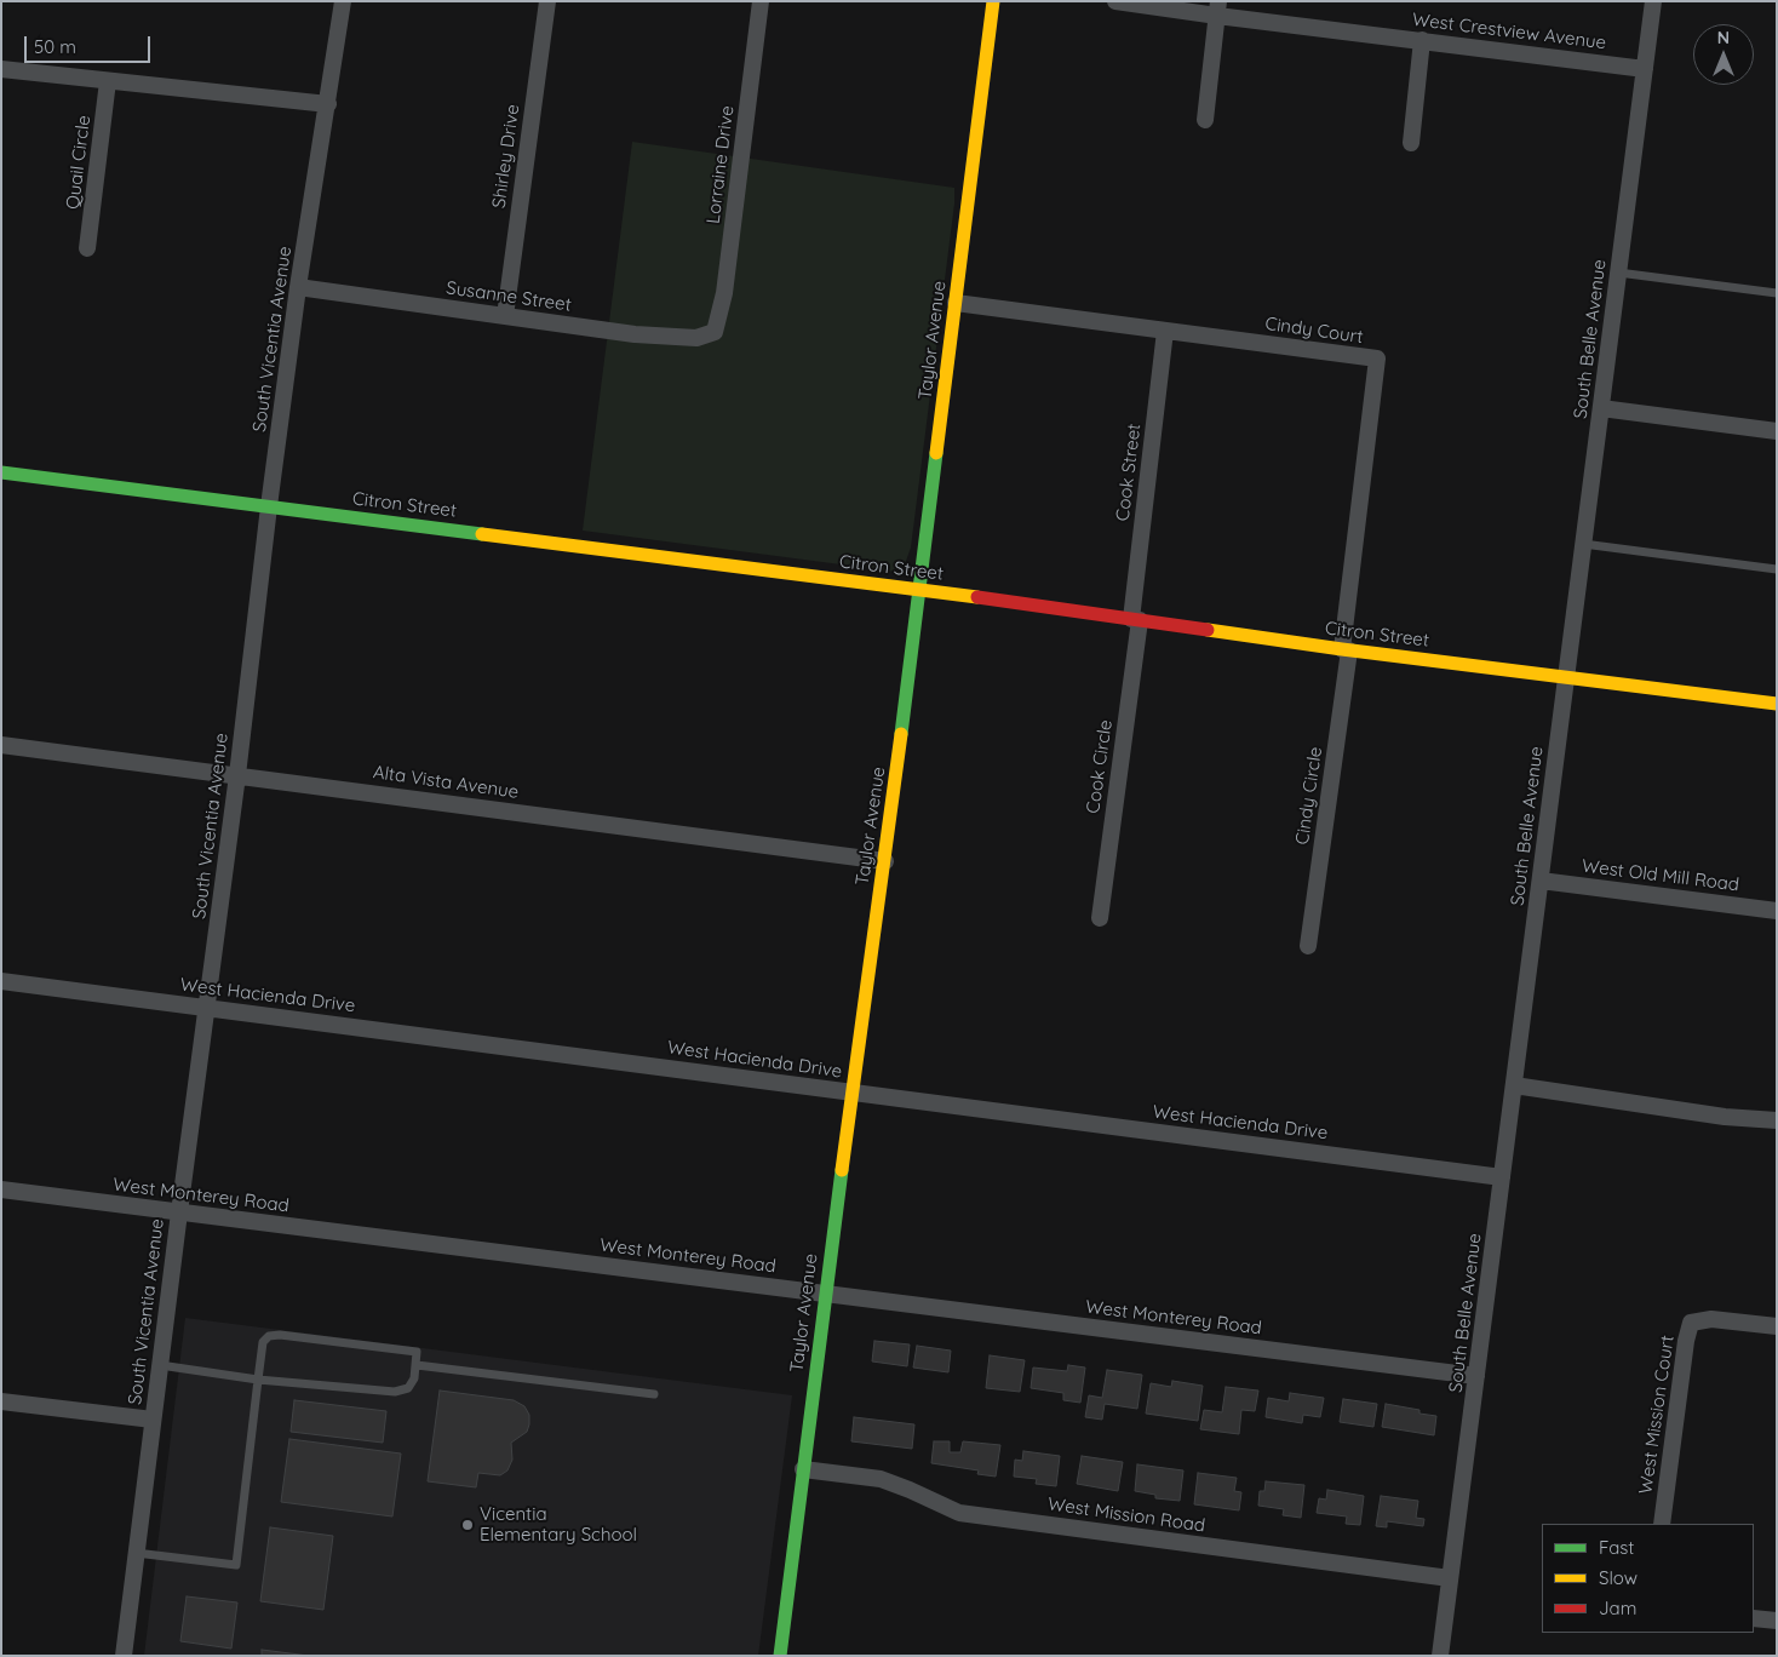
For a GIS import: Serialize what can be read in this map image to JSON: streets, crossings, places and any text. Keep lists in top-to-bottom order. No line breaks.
{"streets":{"street":["West Crestview Avenue","Shirley Drive","Quail Circle","Lorraine Drive","Susanne Street","Cindy Court","South Vicentia Avenue","South Belle Avenue","Taylor Avenue","Cook Street","Citron Street","Cook Circle","Alta Vista Avenue","Cindy Circle","West Old Mill Road","West Hacienda Drive","West Monterey Road","West Mission Court","West Mission Road"]},"crossings":[["West Crestview Avenue","South Belle Avenue"],["Shirley Drive","Susanne Street"],["Lorraine Drive","Susanne Street"],["Susanne Street","South Vicentia Avenue"],["Cindy Court","Taylor Avenue"],["Cindy Court","Cook Street"],["Cindy Court","Citron Street"],["Cindy Court","Cindy Circle"],["South Vicentia Avenue","Citron Street"],["South Vicentia Avenue","Alta Vista Avenue"],["South Vicentia Avenue","West Hacienda Drive"],["South Vicentia Avenue","West Monterey Road"],["South Belle Avenue","Citron Street"],["South Belle Avenue","West Old Mill Road"],["South Belle Avenue","West Hacienda Drive"],["South Belle Avenue","West Monterey Road"],["South Belle Avenue","West Mission Road"],["Taylor Avenue","Citron Street"],["Taylor Avenue","Alta Vista Avenue"],["Taylor Avenue","West Hacienda Drive"],["Taylor Avenue","West Monterey Road"],["Taylor Avenue","West Mission Road"],["Cook Street","Citron Street"],["Cook Street","Cook Circle"],["Citron Street","Cook Circle"],["Citron Street","Cindy Circle"]],"places":["Vicentia Elementary School"],"legend":["Fast","Slow","Jam"],"scale_bar":"50 m","north":"top"}
